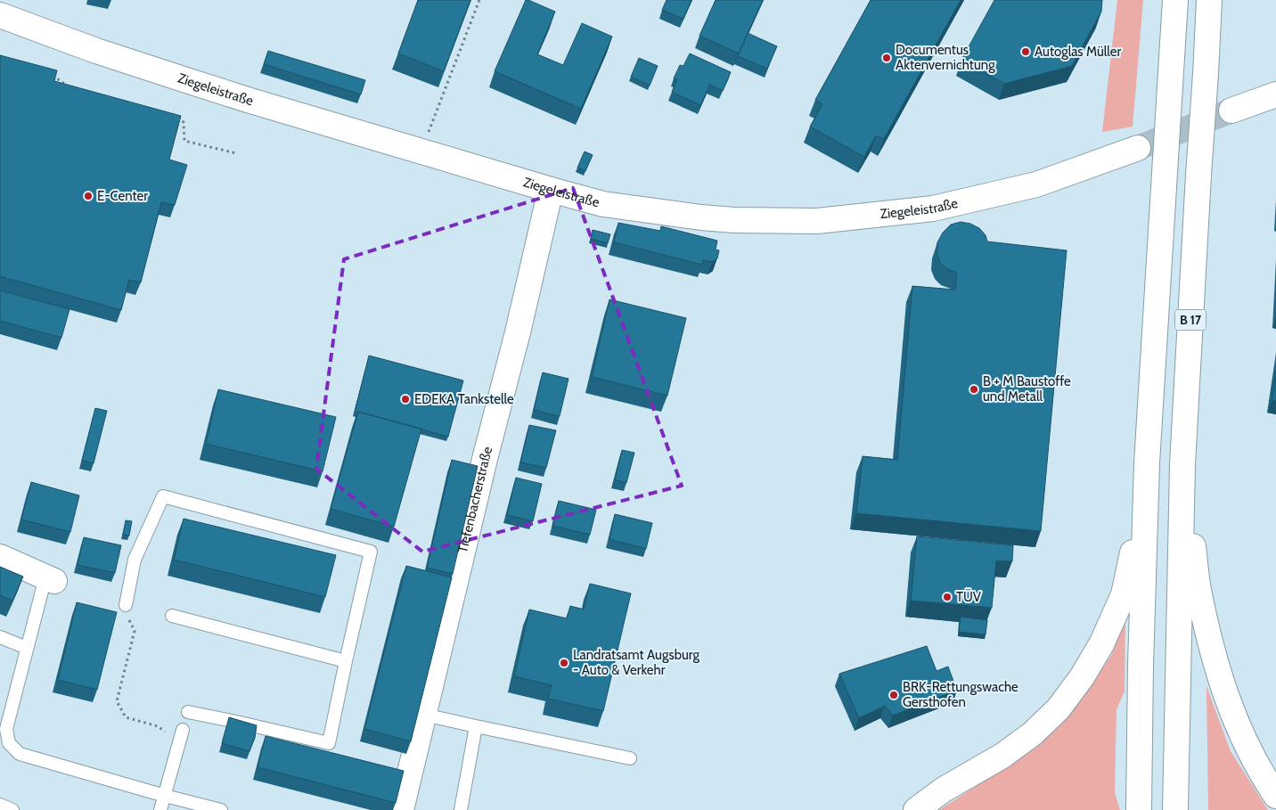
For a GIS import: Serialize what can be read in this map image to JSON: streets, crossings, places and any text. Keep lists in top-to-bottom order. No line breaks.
{"streets":{"main road":["Ziegeleistraße","B 17","Tiefenbacherstraße"]},"crossings":[["Ziegeleistraße","Tiefenbacherstraße"]],"places":["Autoglas Müller","Documentus Aktenvernichtung","E-Center","B + M Baustoffe und Metall","EDEKA Tankstelle","TÜV","Landratsamt Augsburg - Auto & Verkehr","BRK-Rettungswache Gersthofen"]}
